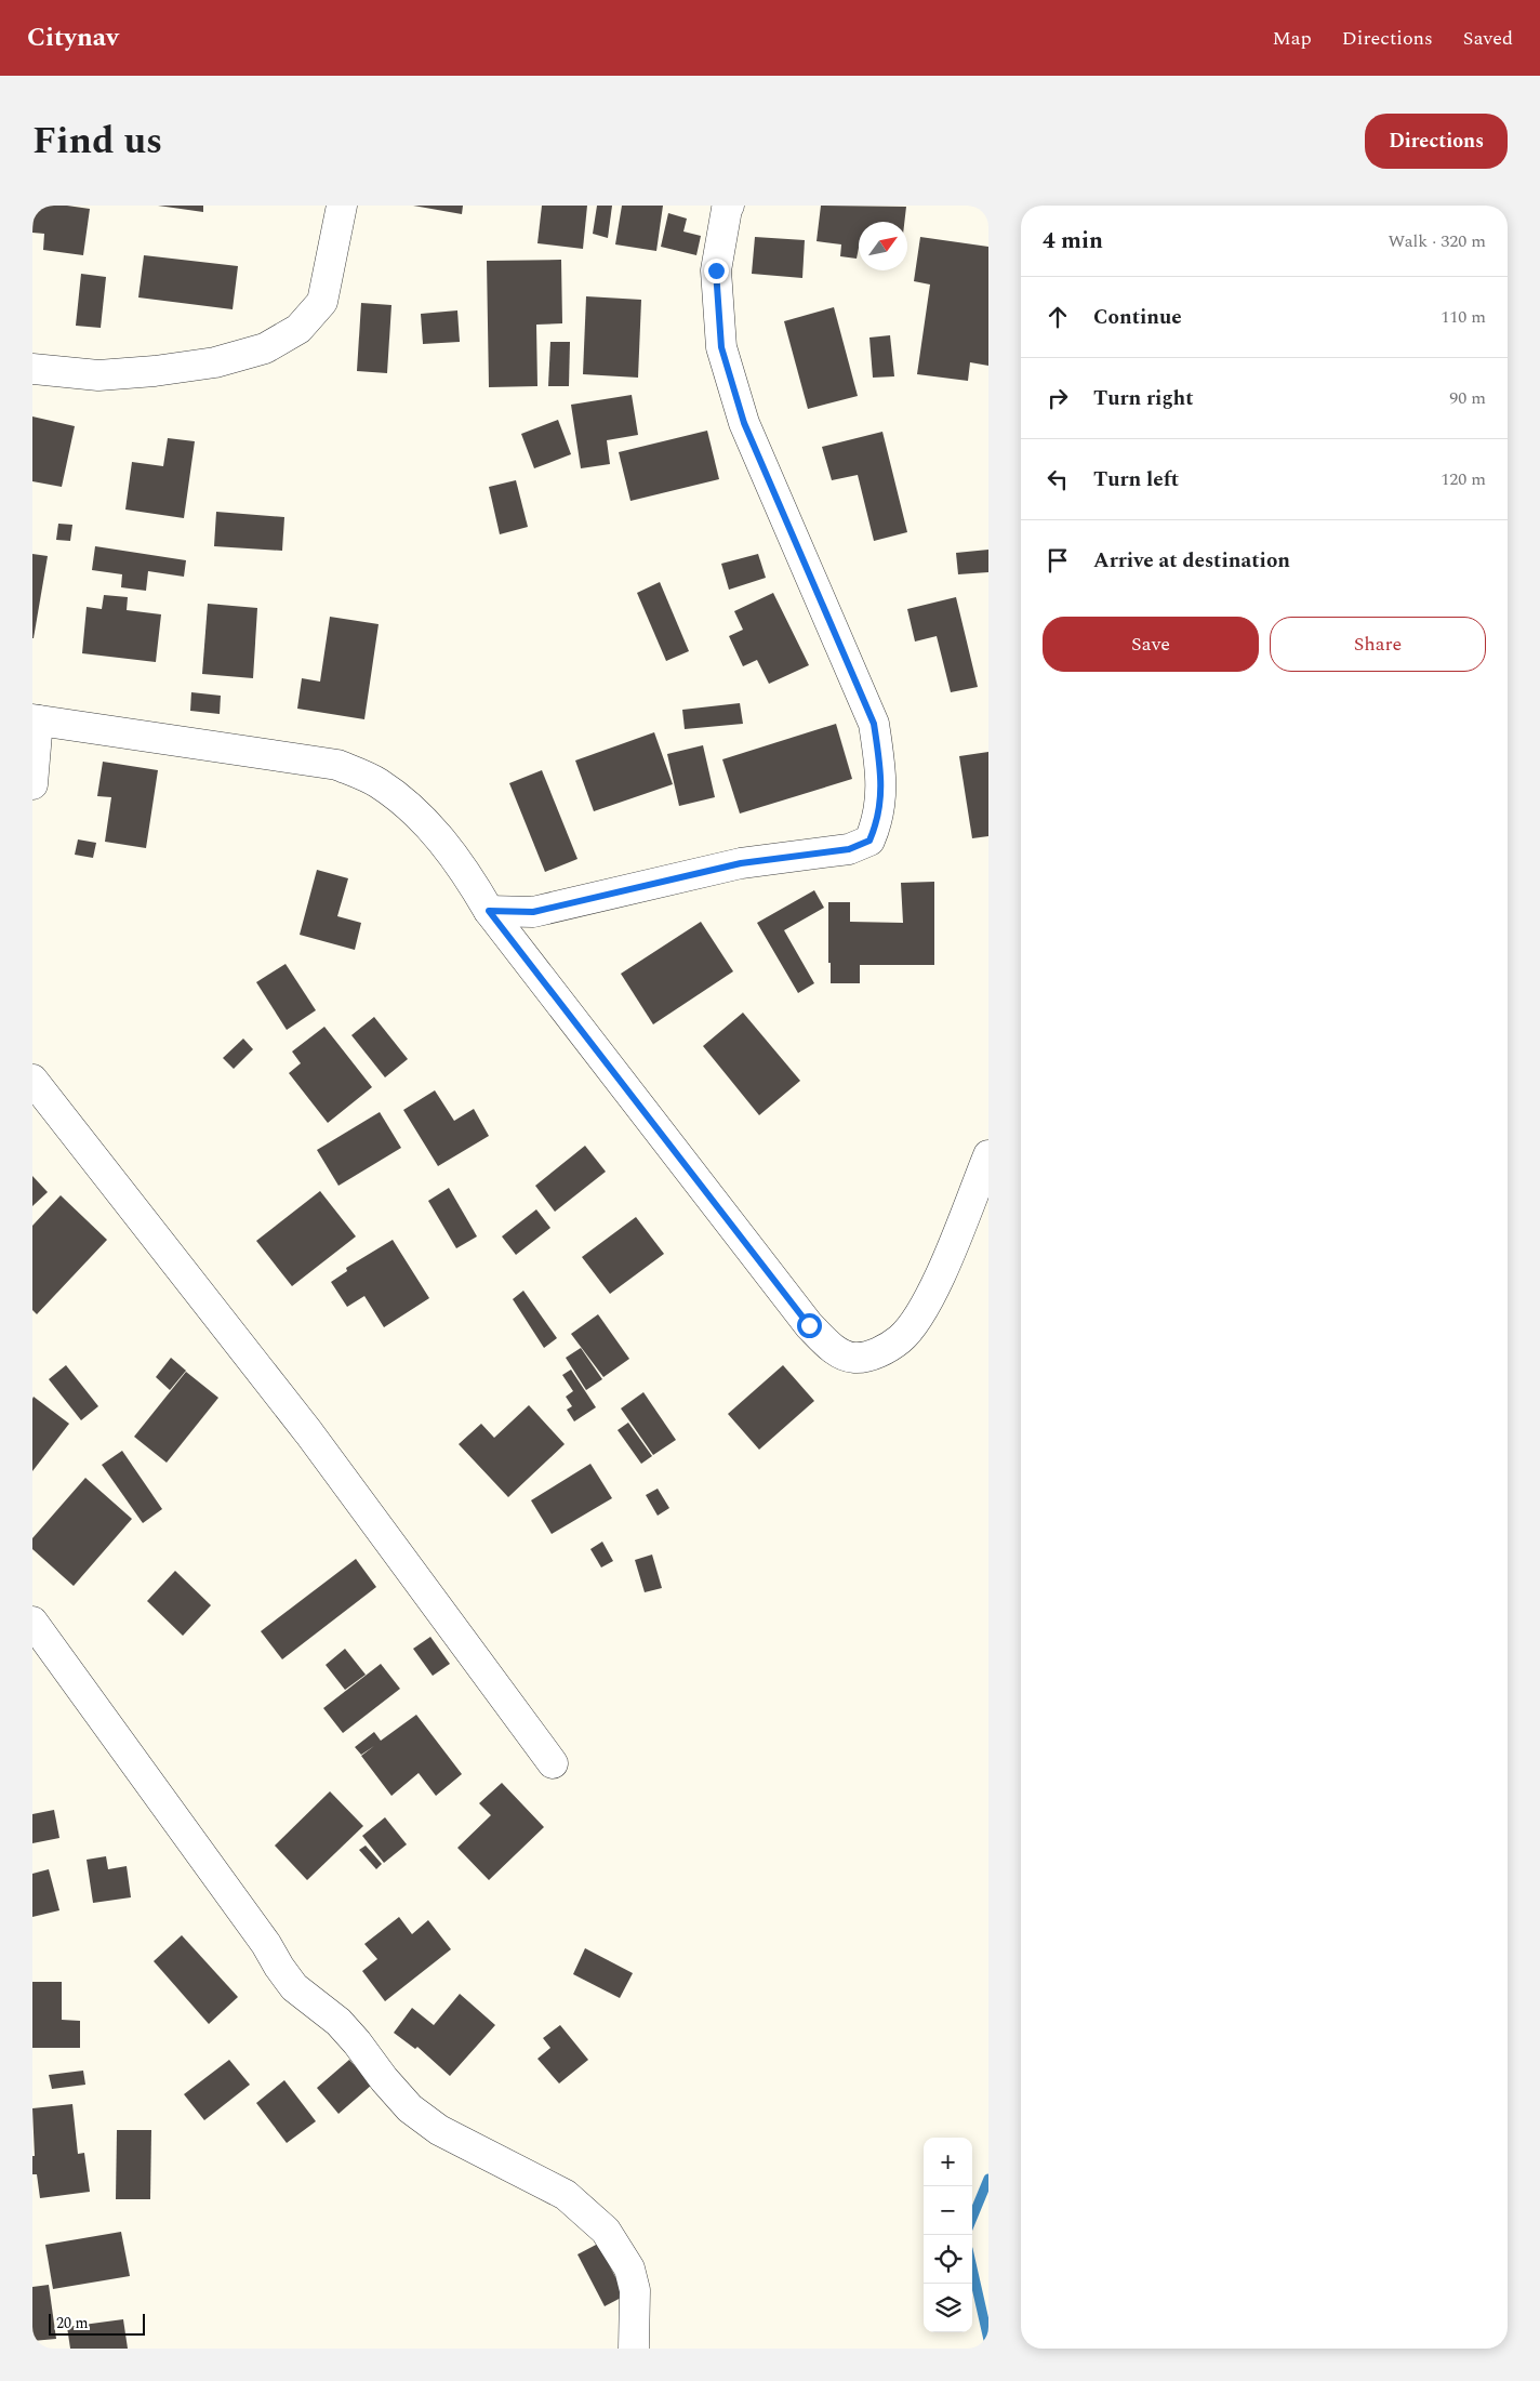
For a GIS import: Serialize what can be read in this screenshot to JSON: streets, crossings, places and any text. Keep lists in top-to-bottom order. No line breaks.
{"scale_bar":"20 m","north":"top right","page":{"header":"Citynav","nav":["Map","Directions","Saved"],"title":"Find us","buttons":["Directions",["Save","Share"]],"heading":["4 min","Walk · 320 m"],"list":[["Continue","110 m"],["Turn right","90 m"],["Turn left","120 m"],"Arrive at destination"],"map_buttons":["+","−"],"scale":"20 m"}}
